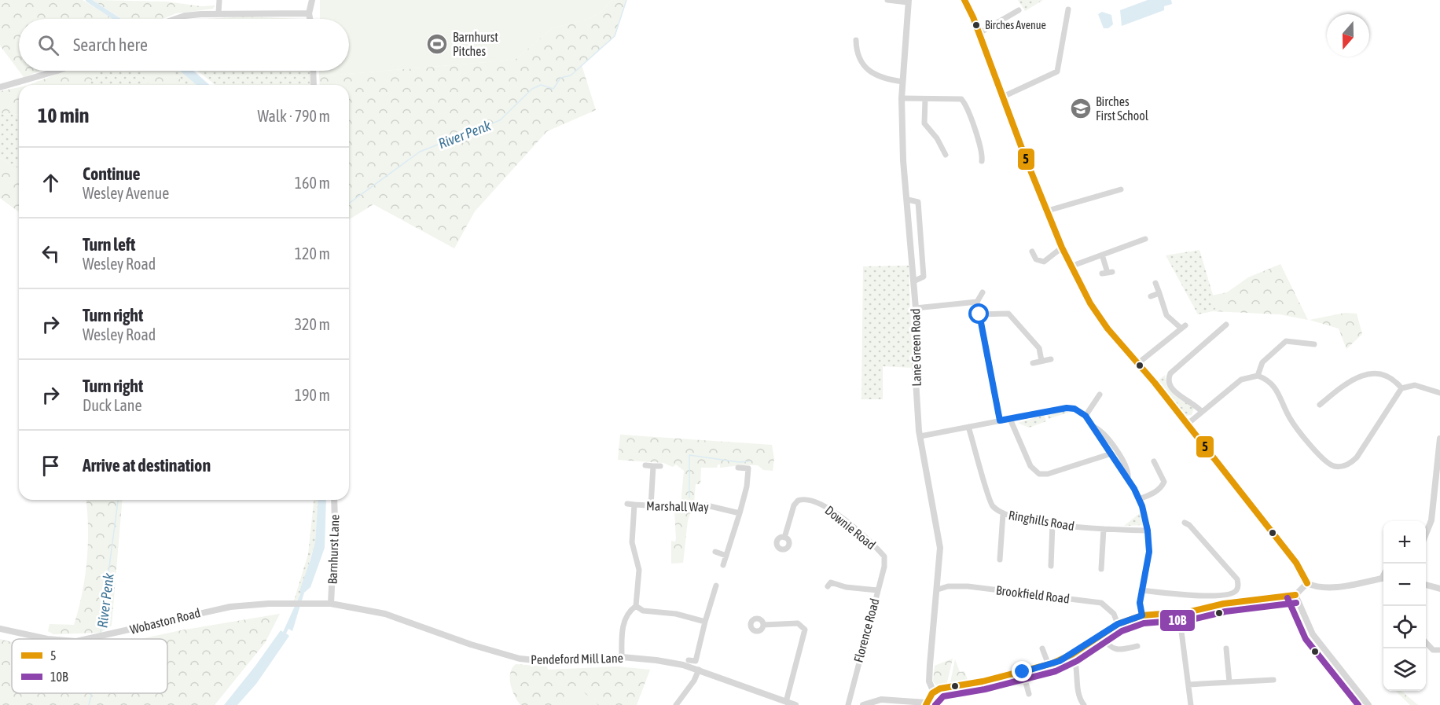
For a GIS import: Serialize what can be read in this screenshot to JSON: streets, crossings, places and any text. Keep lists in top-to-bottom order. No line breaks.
{"streets":{"street":["Lane Green Road","Marshall Way","Ringhills Road","Downie Road","Barnhurst Lane","Brookfield Road","Wobaston Road","Florence Road","Pendeford Mill Lane"]},"crossings":[["Lane Green Road","Brookfield Road"],["Marshall Way","Pendeford Mill Lane"],["Downie Road","Florence Road"],["Barnhurst Lane","Wobaston Road"],["Barnhurst Lane","Pendeford Mill Lane"],["Wobaston Road","Pendeford Mill Lane"]],"water":["River Penk"],"places":{"other":["Birches Avenue"],"sports":["Barnhurst Pitches"],"school or university":["Birches First School"]},"lines":["transit line 5","transit line 10B"],"legend":["5","10B"],"north":"bottom","page":{"search":"Search here","heading":["10 min","Walk · 790 m"],"list":[["Continue","Wesley Avenue","160 m"],["Turn left","Wesley Road","120 m"],["Turn right","Wesley Road","320 m"],["Turn right","Duck Lane","190 m"],"Arrive at destination"],"map_buttons":["+","−"]}}
